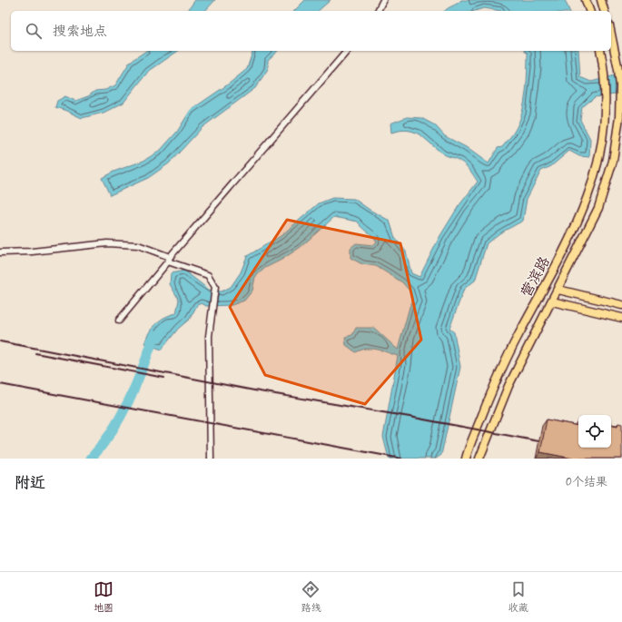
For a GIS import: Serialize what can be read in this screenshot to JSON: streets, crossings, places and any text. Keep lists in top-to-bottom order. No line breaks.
{"streets":{"main road":["营滨路"]},"page":{"search":"搜索地点","heading":["附近","0个结果"],"nav":["地图","路线","收藏"]}}
